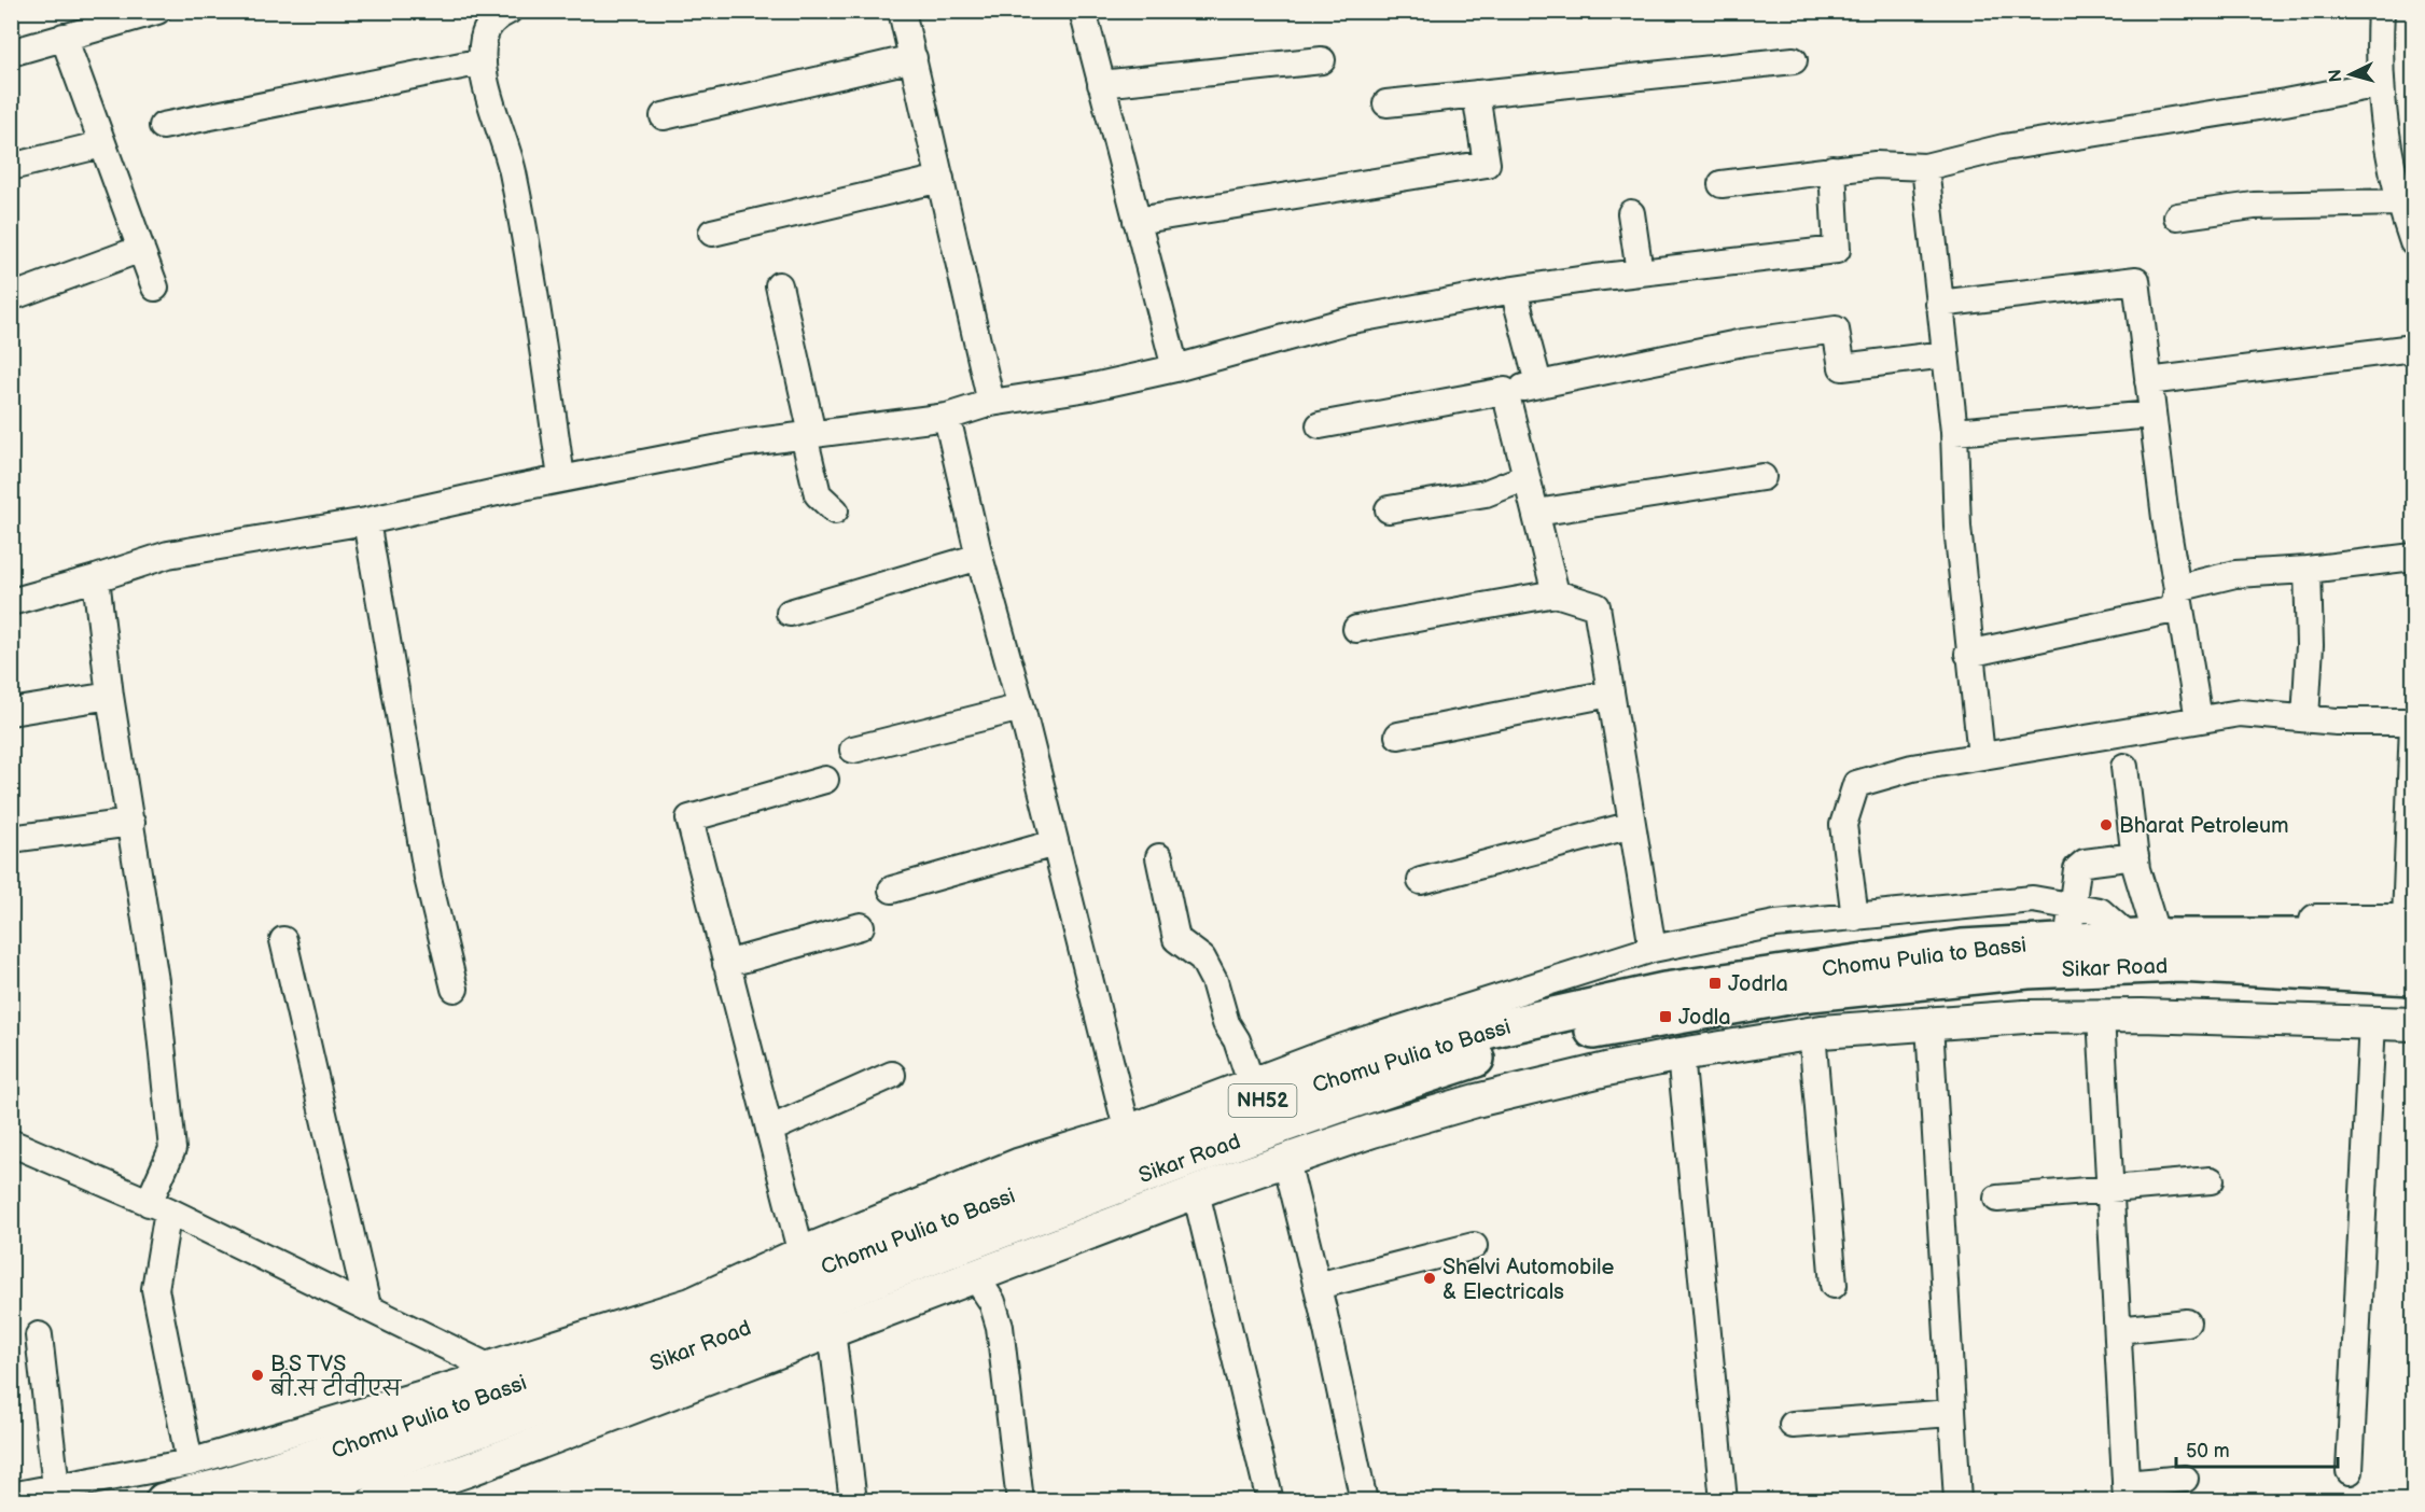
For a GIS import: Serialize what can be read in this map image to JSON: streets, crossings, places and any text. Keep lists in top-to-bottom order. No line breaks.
{"streets":{"highway":["Chomu Pulia to Bassi","Sikar Road","NH52"]},"places":{"other":["Bharat Petroleum","Shelvi Automobile & Electricals","B.S TVS बी.स टीवीएस"],"transit":["Jodrla","Jodla"]},"scale_bar":"50 m","north":"left"}
